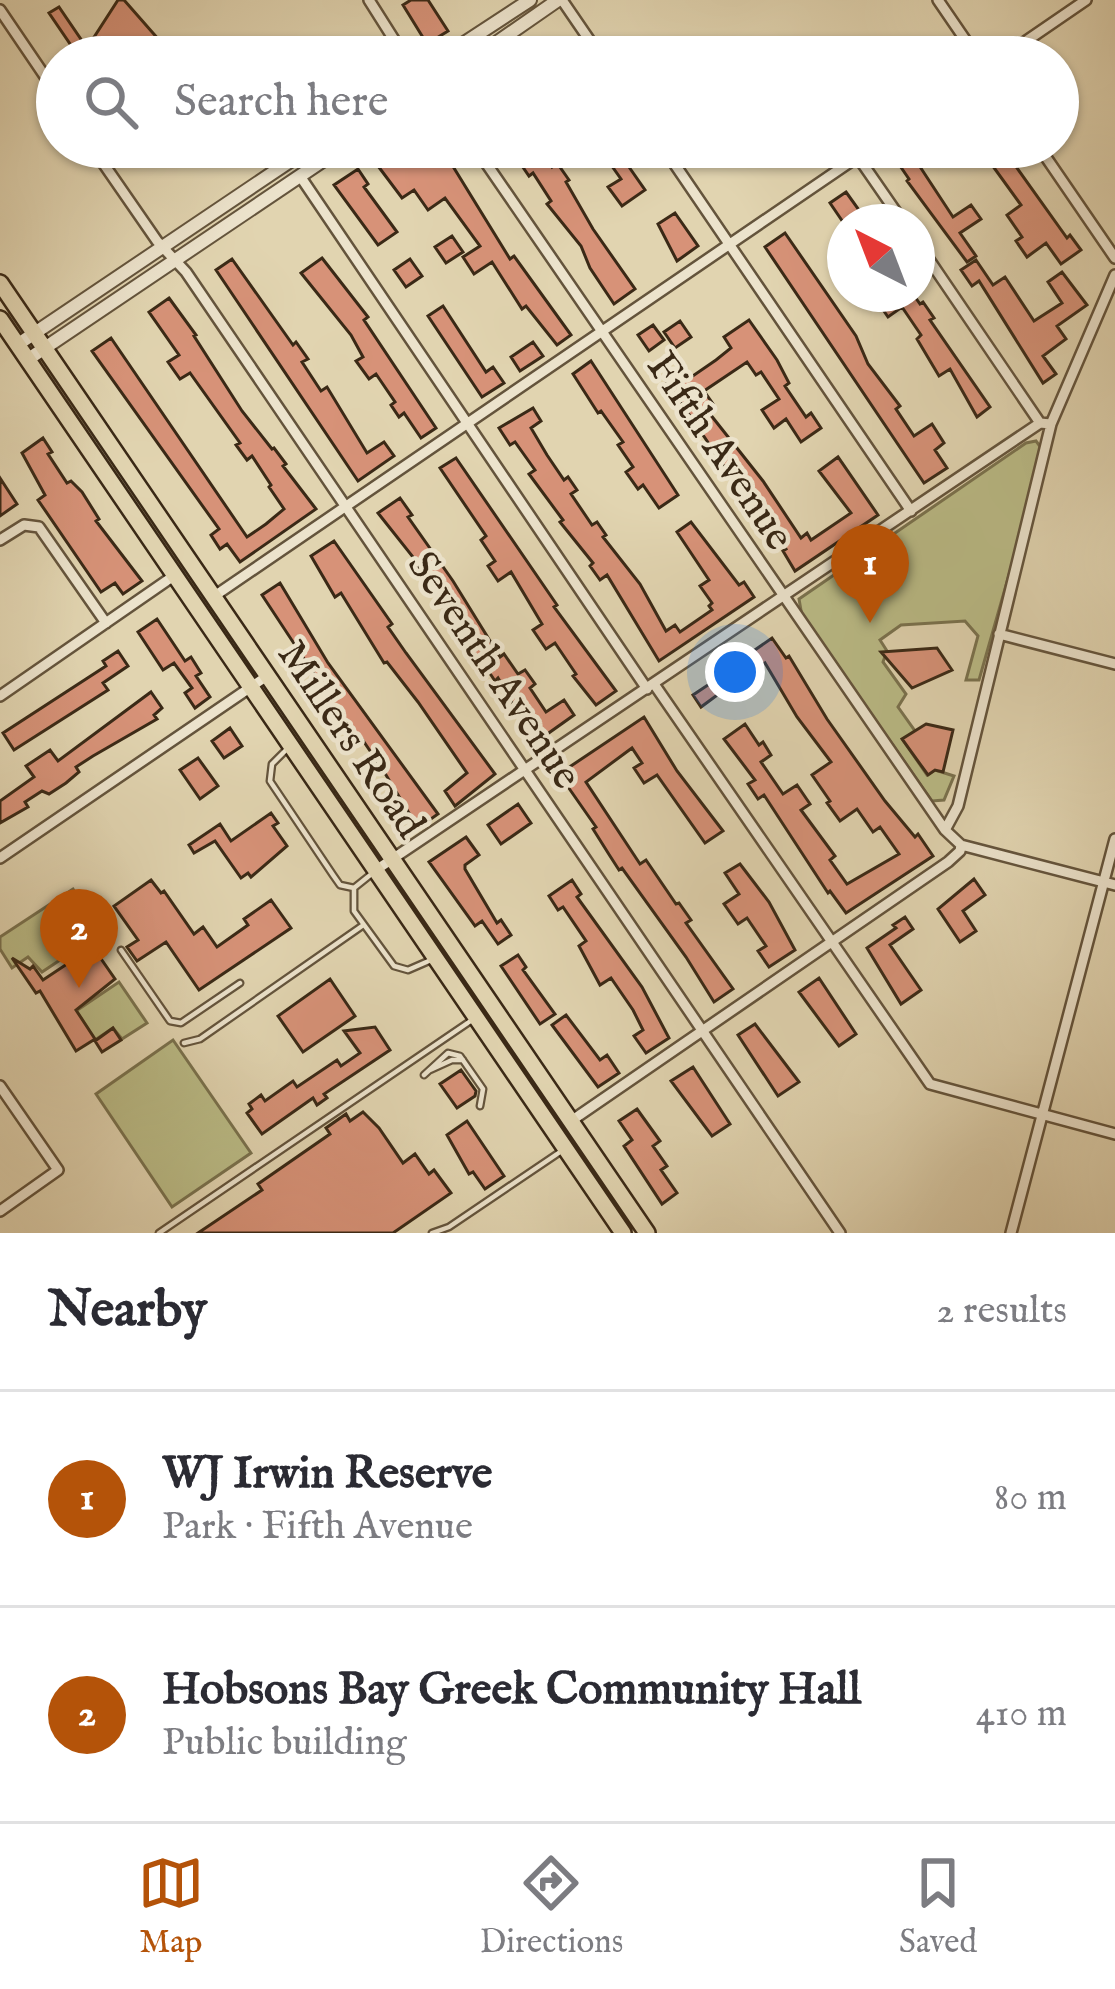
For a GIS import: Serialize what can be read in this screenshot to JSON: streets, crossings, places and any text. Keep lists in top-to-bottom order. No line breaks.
{"streets":{"main road":["Millers Road"],"street":["Fifth Avenue","Seventh Avenue"]},"north":"top left","page":{"search":"Search here","pins":["1","2"],"heading":["Nearby","2 results"],"list":[{"mark":"1","name":"WJ Irwin Reserve","note":"Park · Fifth Avenue","value":"80 m"},{"mark":"2","name":"Hobsons Bay Greek Community Hall","note":"Public building","value":"410 m"}],"nav":["Map","Directions","Saved"]}}
